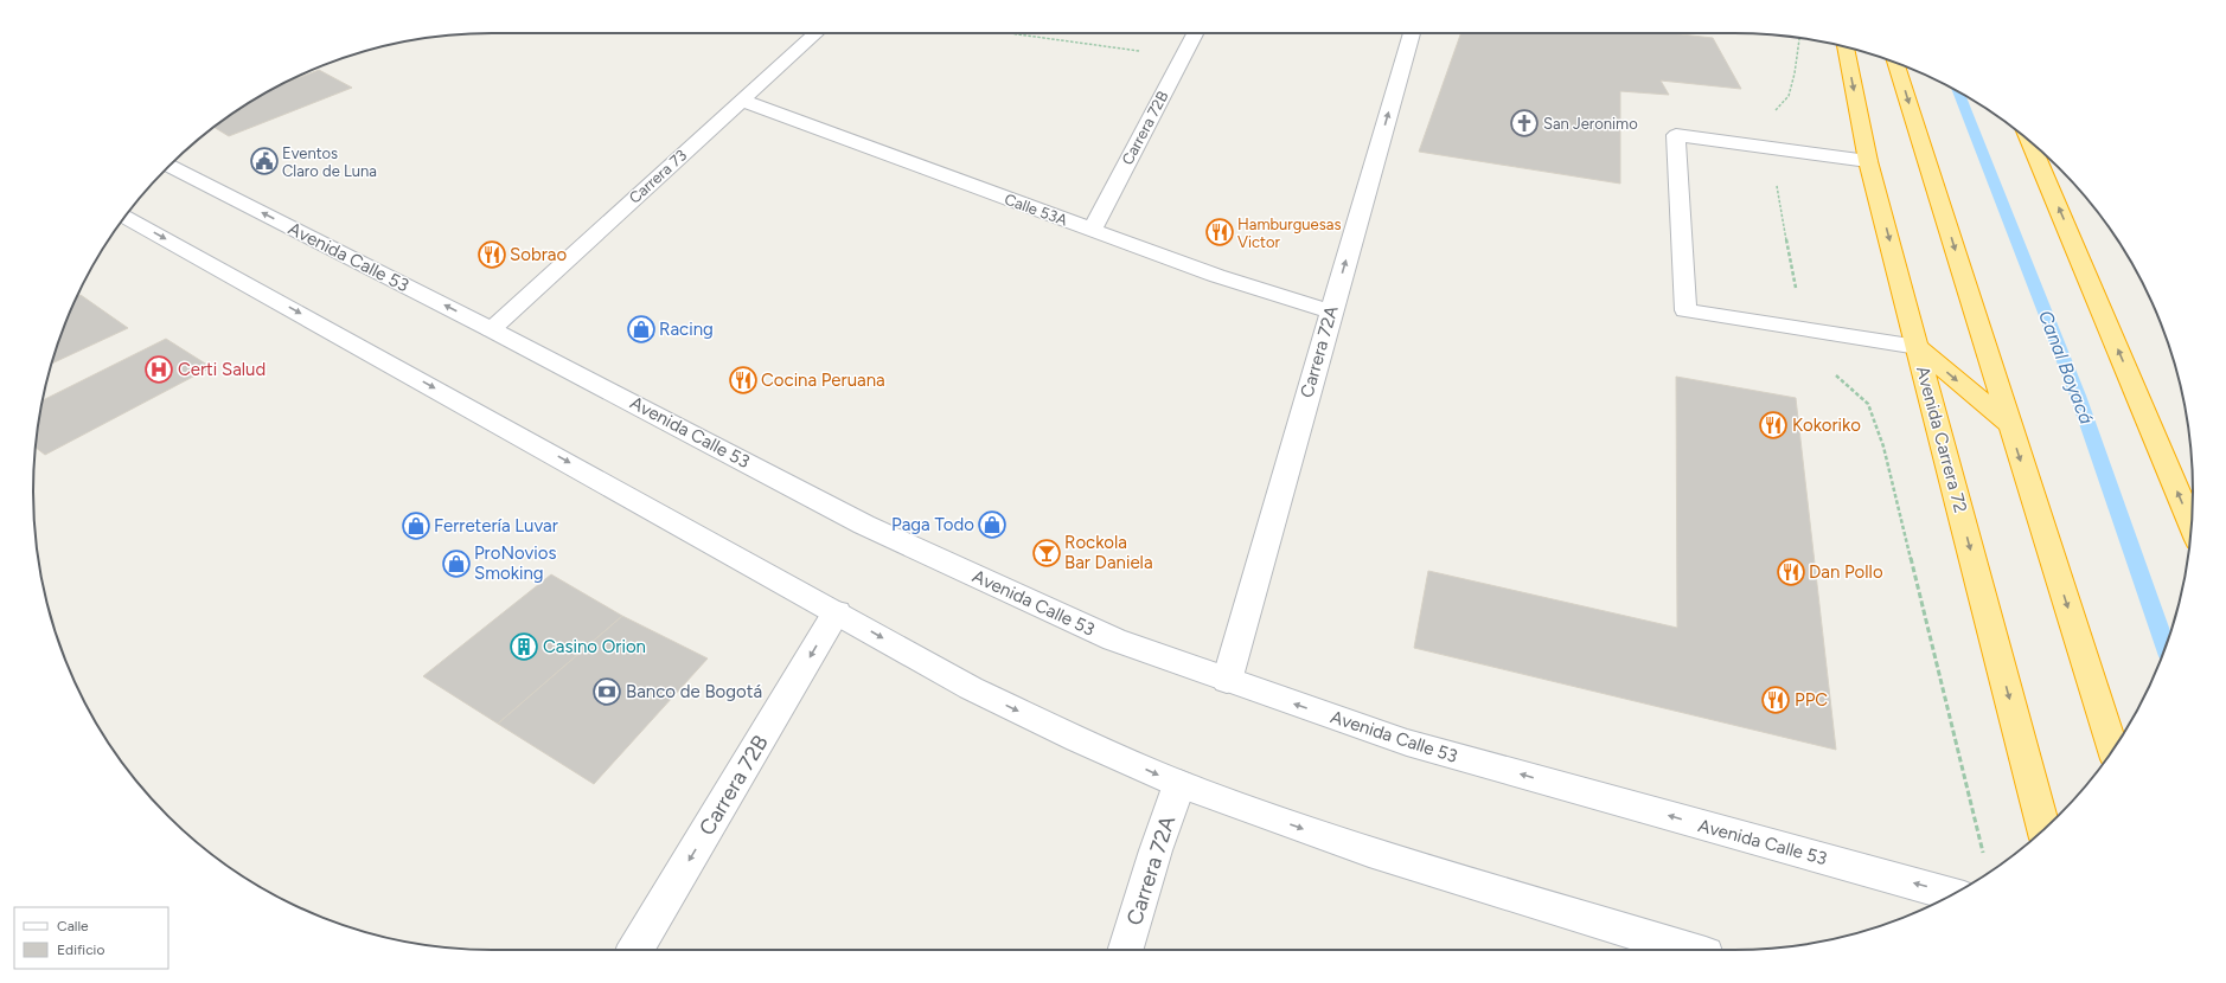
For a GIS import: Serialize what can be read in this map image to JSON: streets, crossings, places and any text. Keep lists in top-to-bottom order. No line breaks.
{"streets":{"highway":["Avenida Carrera 72"],"street":["Carrera 72B","Carrera 73","Calle 53A","Avenida Calle 53","Carrera 72A"]},"crossings":[["Carrera 72B","Calle 53A"],["Carrera 73","Calle 53A"],["Carrera 73","Avenida Calle 53"],["Calle 53A","Carrera 72A"],["Avenida Calle 53","Carrera 72A"]],"one_way":["Carrera 72B"],"water":["Canal Boyacá"],"places":{"church":["San Jeronimo"],"public building":["Eventos Claro de Luna"],"restaurant":["Hamburguesas Victor","Sobrao","Cocina Peruana","Kokoriko","Dan Pollo","PPC"],"shop":["Racing","Paga Todo","Ferretería Luvar","ProNovios Smoking"],"hospital":["Certi Salud"],"bar":["Rockola Bar Daniela"],"building":["Casino Orion"],"bank":["Banco de Bogotá"]},"legend":["Calle","Edificio"]}
